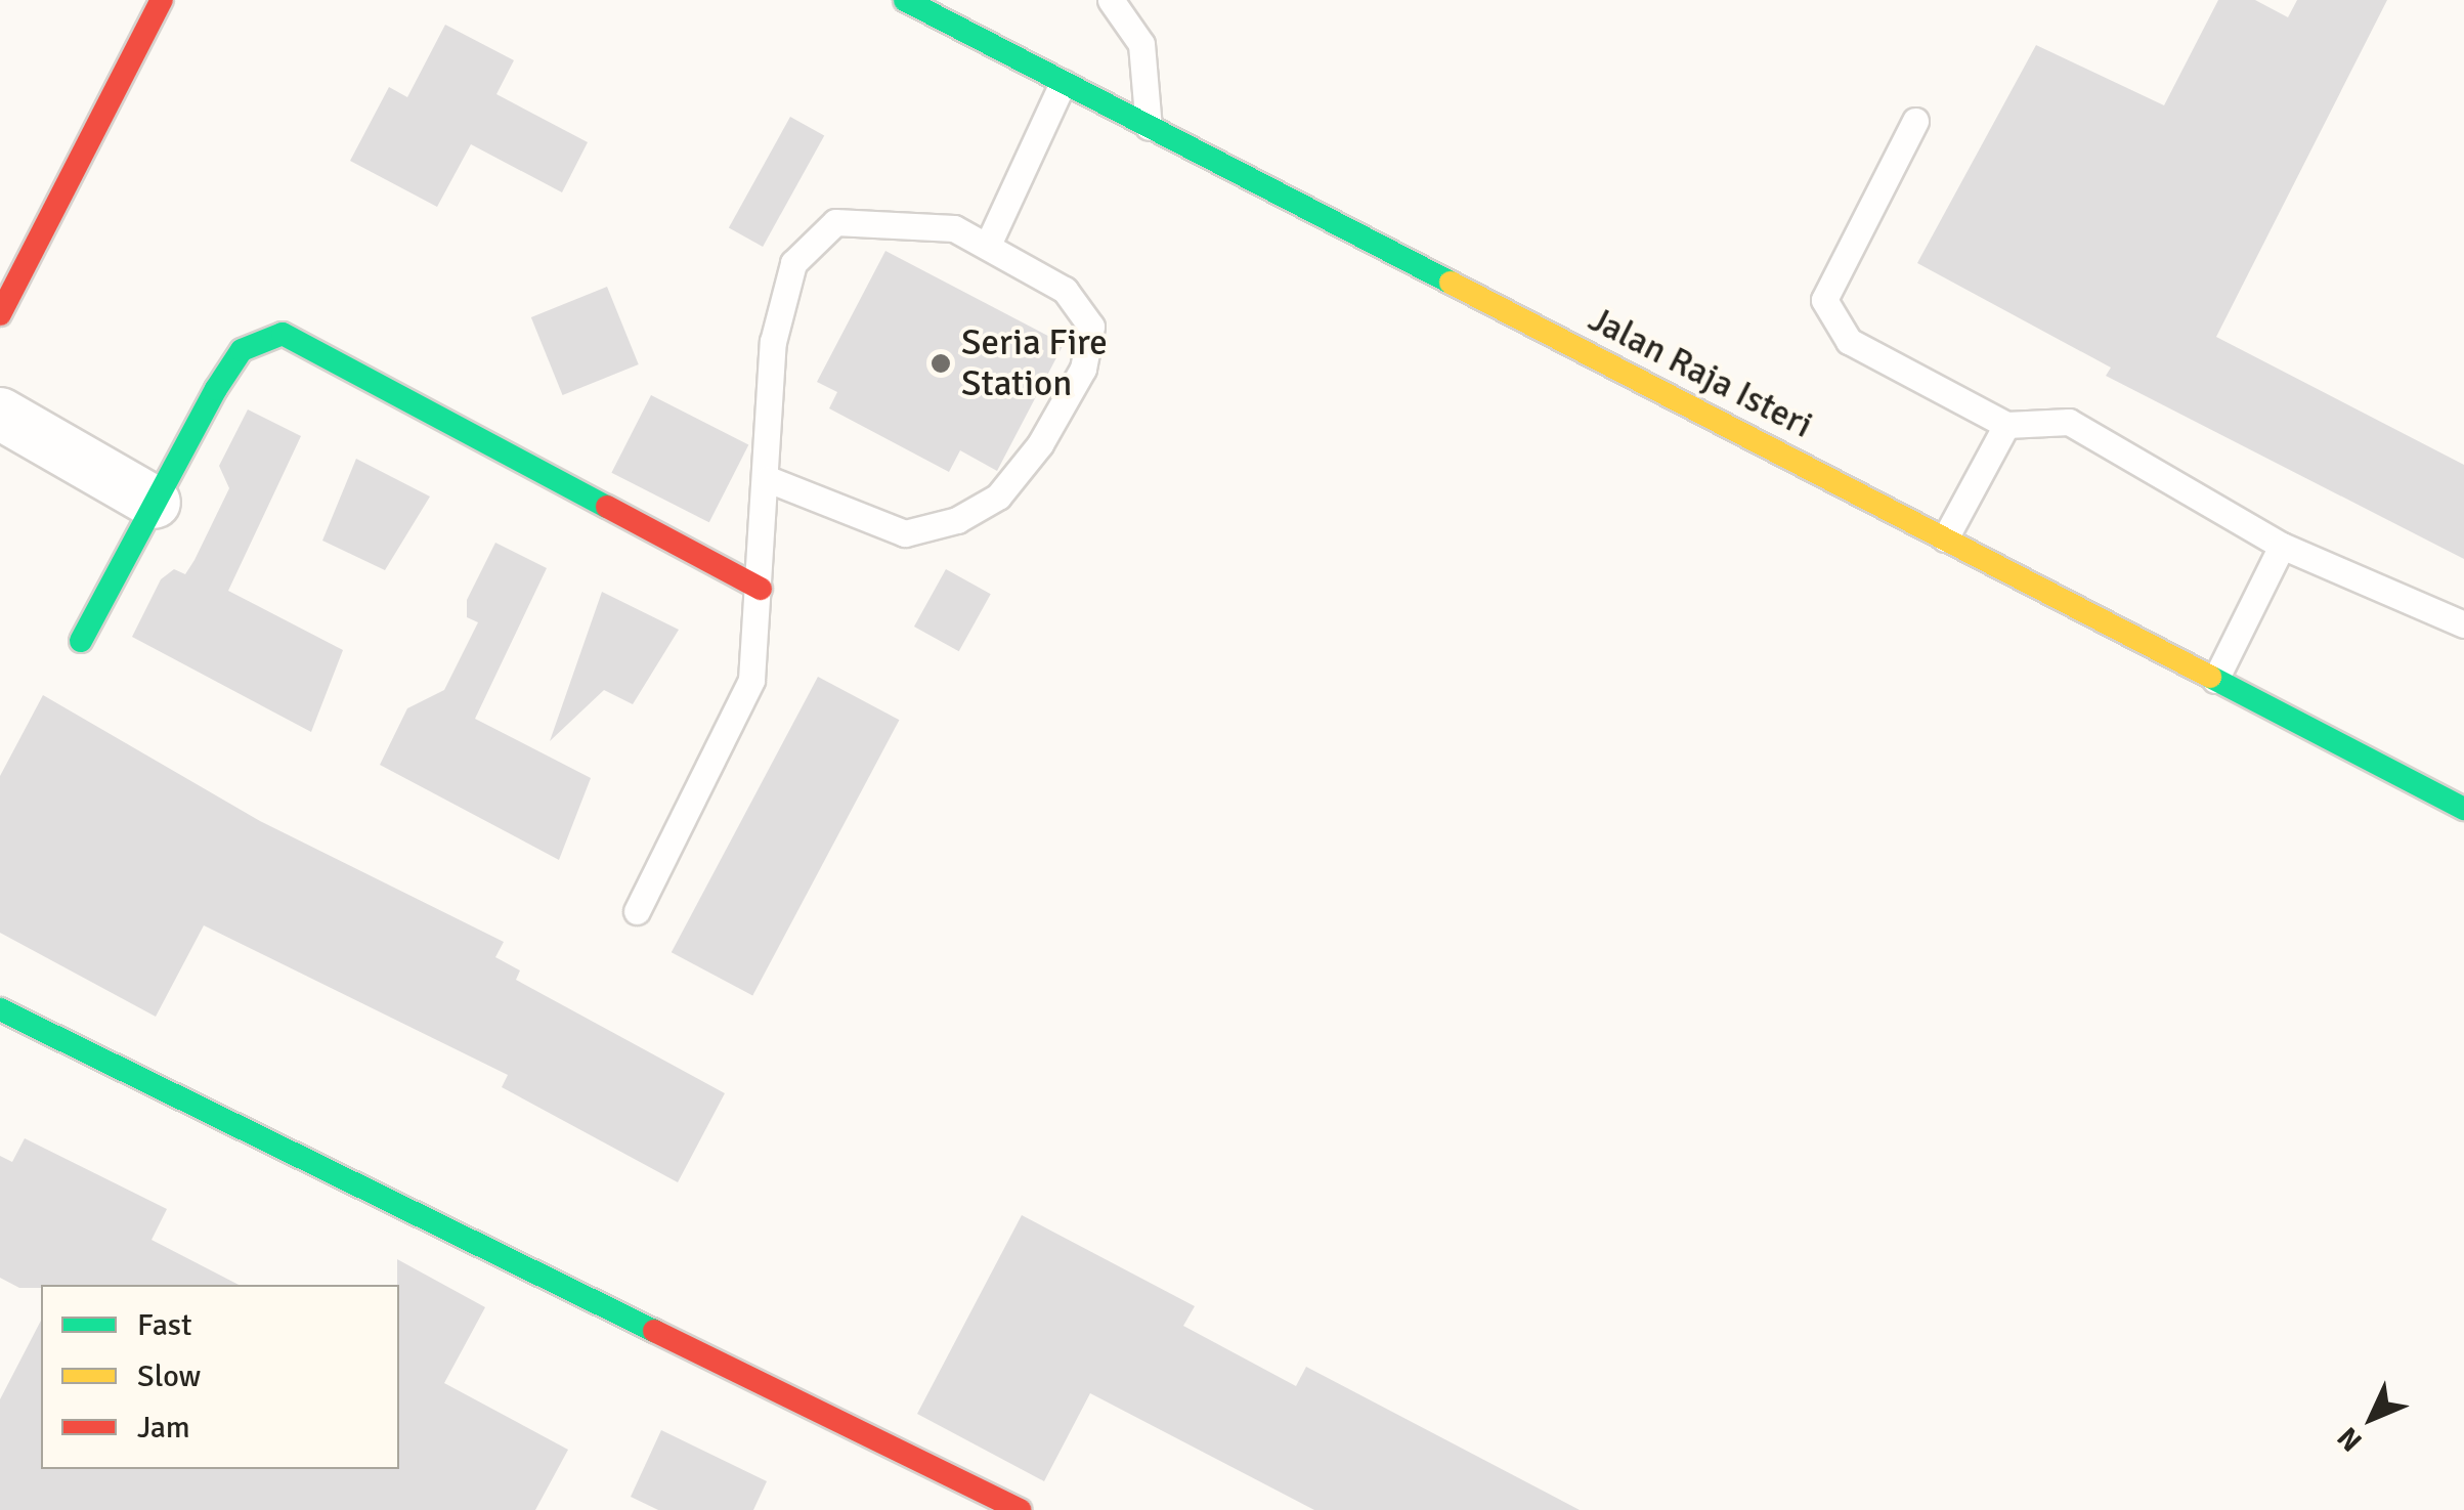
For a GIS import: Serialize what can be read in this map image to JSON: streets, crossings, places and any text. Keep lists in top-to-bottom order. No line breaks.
{"streets":{"street":["Jalan Raja Isteri"]},"places":["Seria Fire Station"],"legend":["Fast","Slow","Jam"],"north":"bottom left"}
